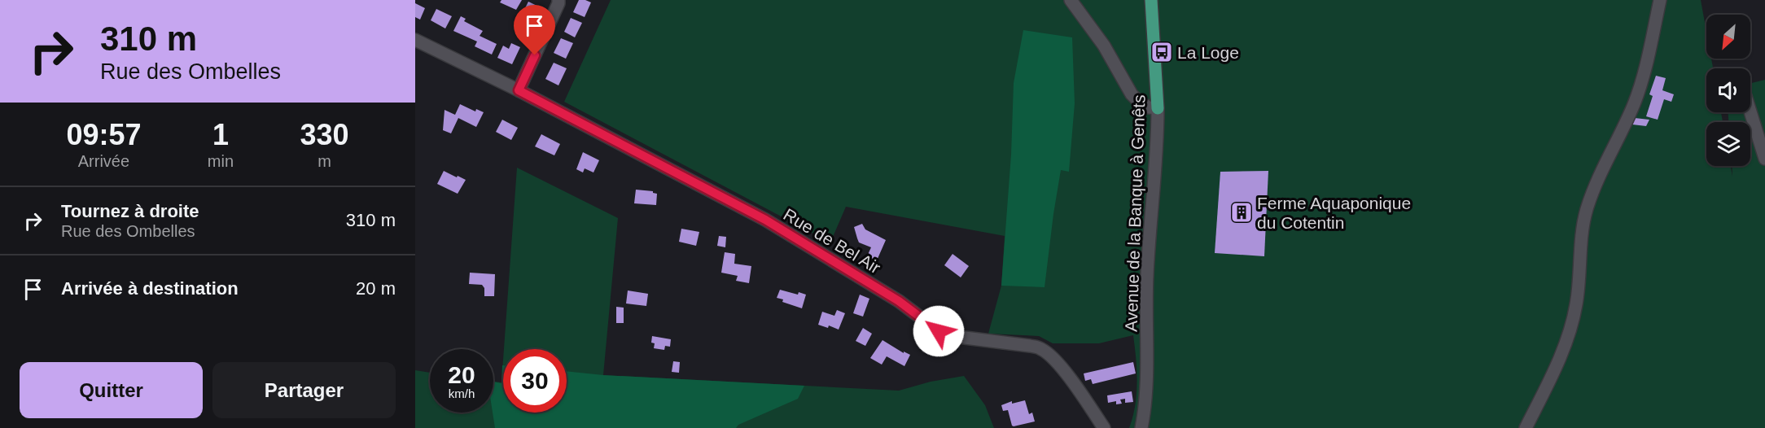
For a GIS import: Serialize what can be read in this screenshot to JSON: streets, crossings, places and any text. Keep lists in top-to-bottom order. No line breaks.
{"streets":{"main road":["Avenue de la Banque à Genêts"],"street":["Rue de Bel Air"]},"places":{"bus stop":["La Loge"],"building":["Ferme Aquaponique du Cotentin"]},"north":"bottom left","page":{"turn":["310 m","Rue des Ombelles"],"eta":["09:57","Arrivée","1","min","330","m"],"list":[{"name":"Tournez à droite","note":"Rue des Ombelles","value":"310 m"},{"name":"Arrivée à destination","value":"20 m"}],"speed":"20 km/h","limit":"30","buttons":["Quitter","Partager"]}}
